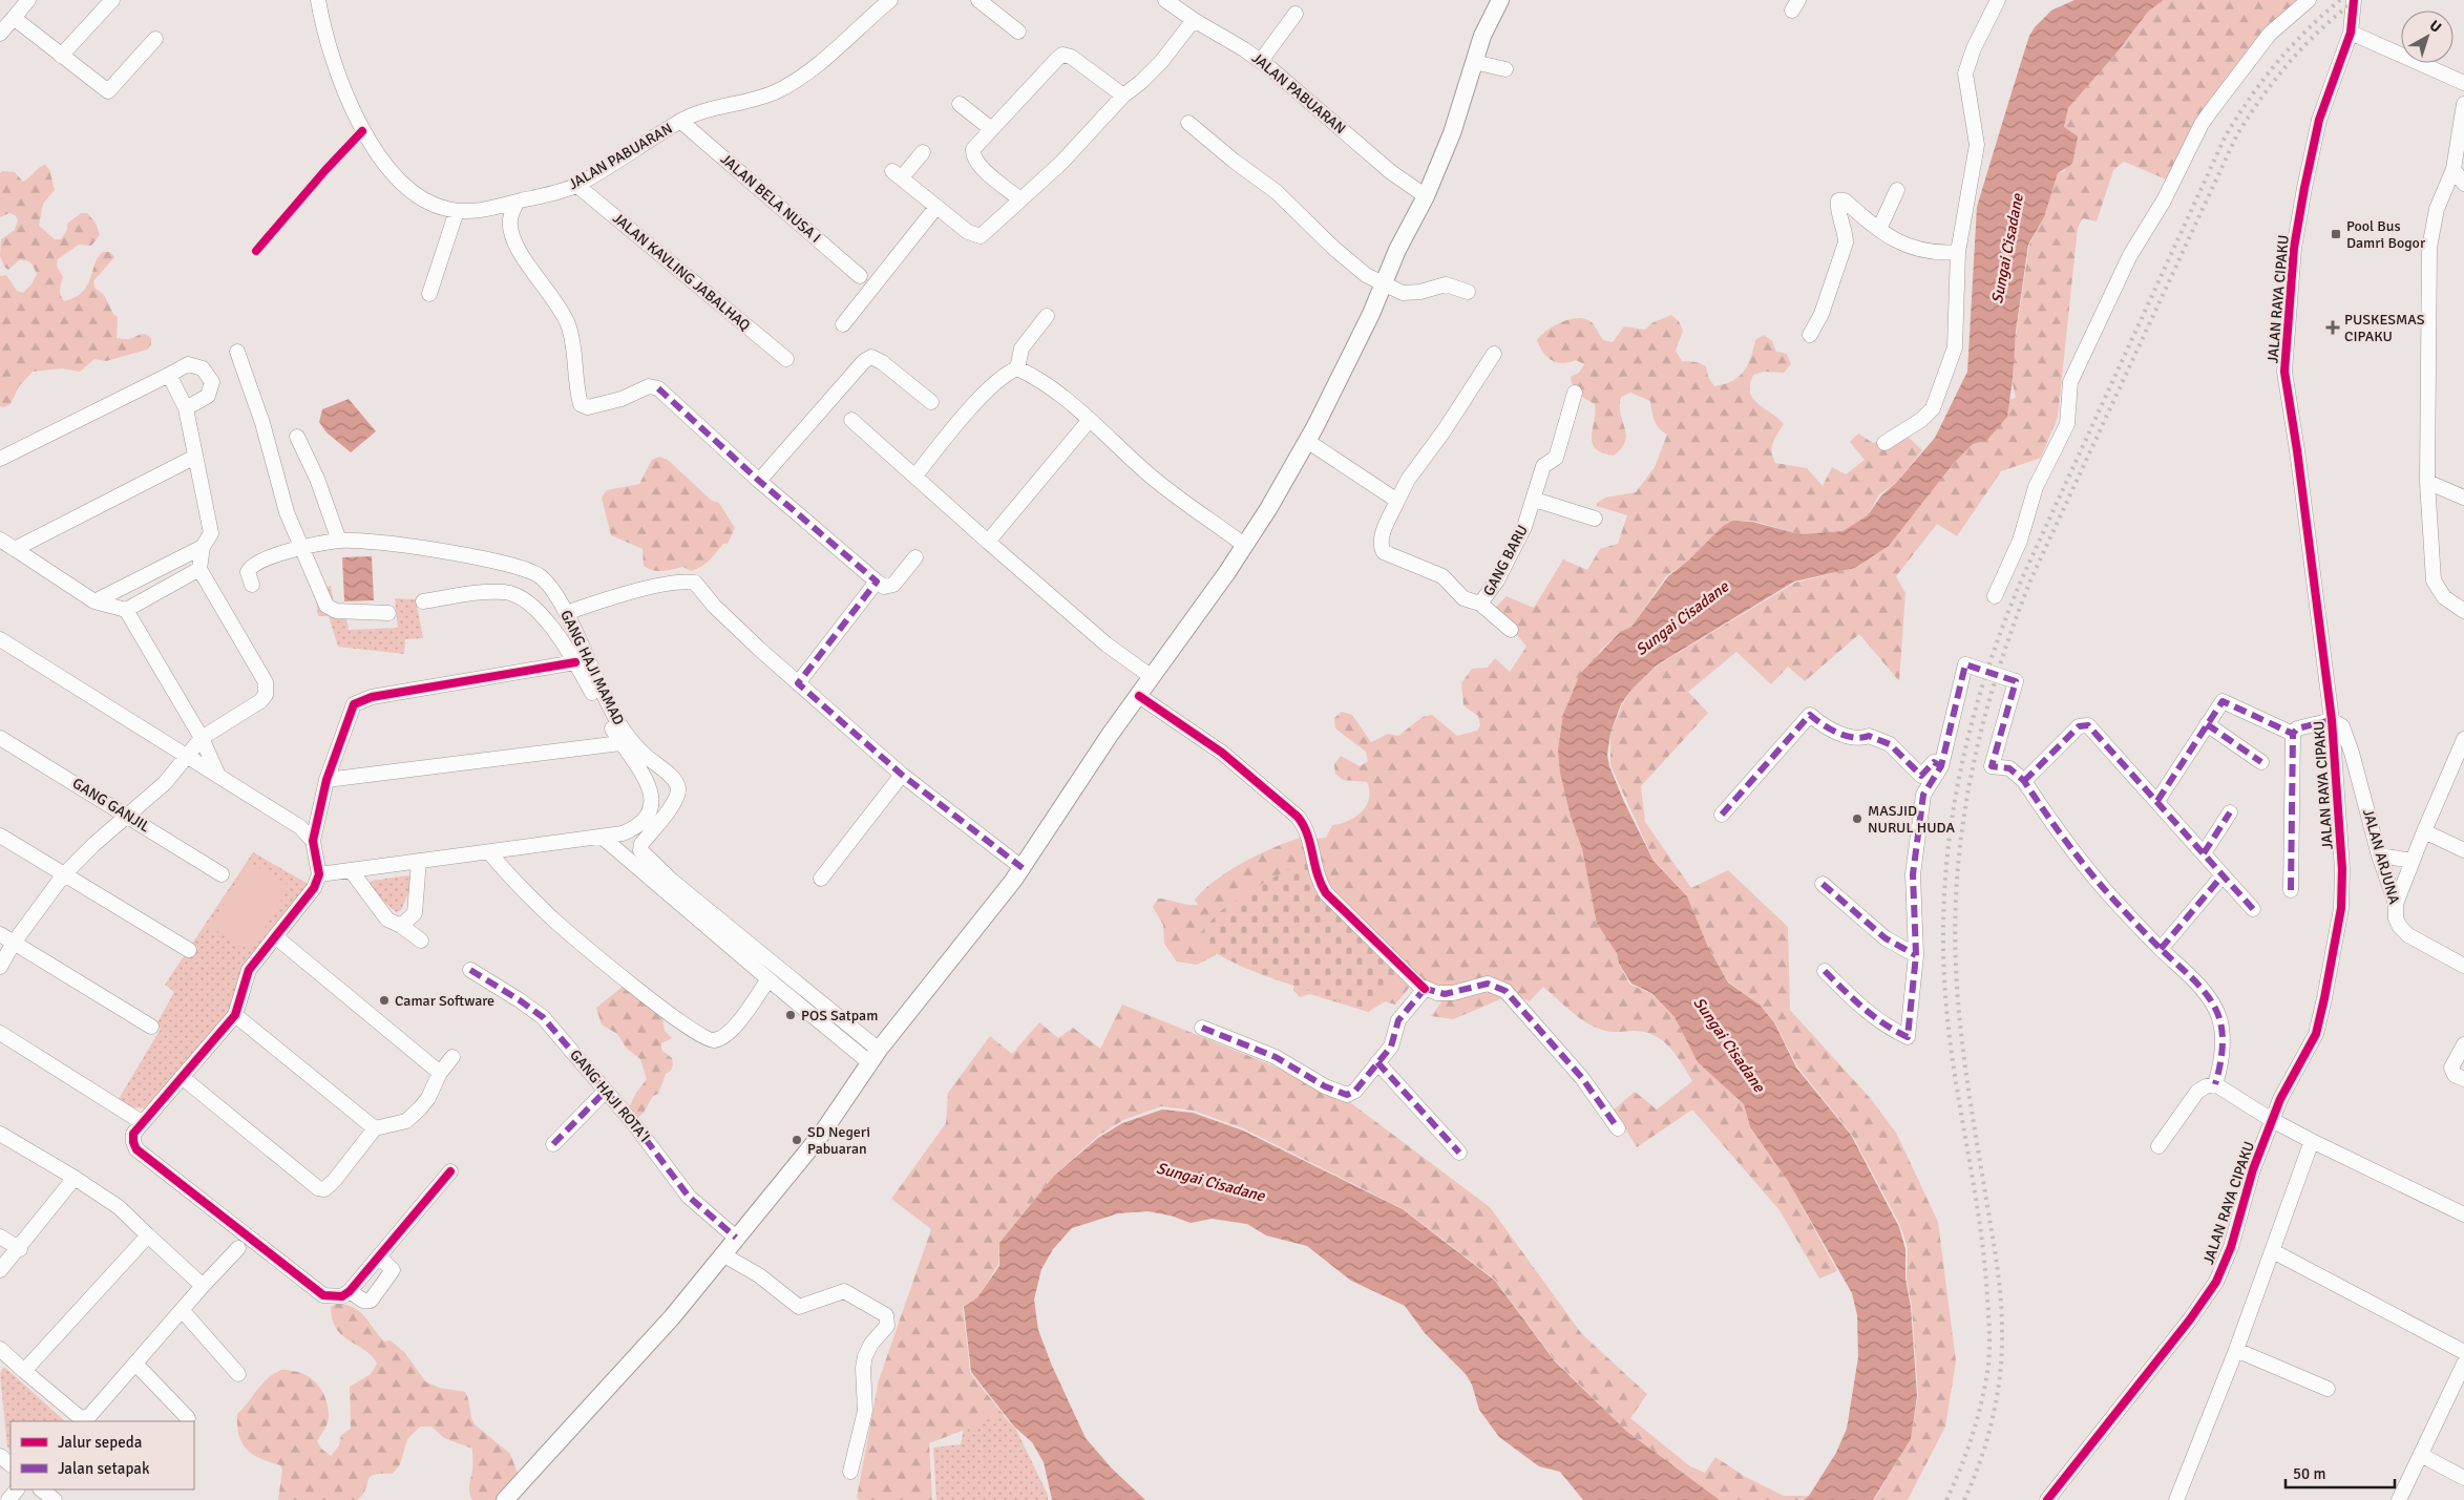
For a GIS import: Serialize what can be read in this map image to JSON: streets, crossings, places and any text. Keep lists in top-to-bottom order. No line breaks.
{"streets":{"street":["JALAN PABUARAN","JALAN BELA NUSA I","JALAN KAVLING JABALHAQ","JALAN RAYA CIPAKU","GANG BARU","GANG HAJI MAMAD","GANG GANJIL","JALAN ARJUNA","GANG HAJI ROTA'I"]},"crossings":[["JALAN PABUARAN","JALAN BELA NUSA I"],["JALAN PABUARAN","JALAN KAVLING JABALHAQ"],["JALAN RAYA CIPAKU","JALAN ARJUNA"]],"water":["Sungai Cisadane"],"places":{"transit":["Pool Bus Damri Bogor"],"health":["PUSKESMAS CIPAKU"],"other":["MASJID NURUL HUDA","Camar Software","POS Satpam","SD Negeri Pabuaran"]},"legend":["Jalur sepeda","Jalan setapak"],"scale_bar":"50 m","north":"top right"}
